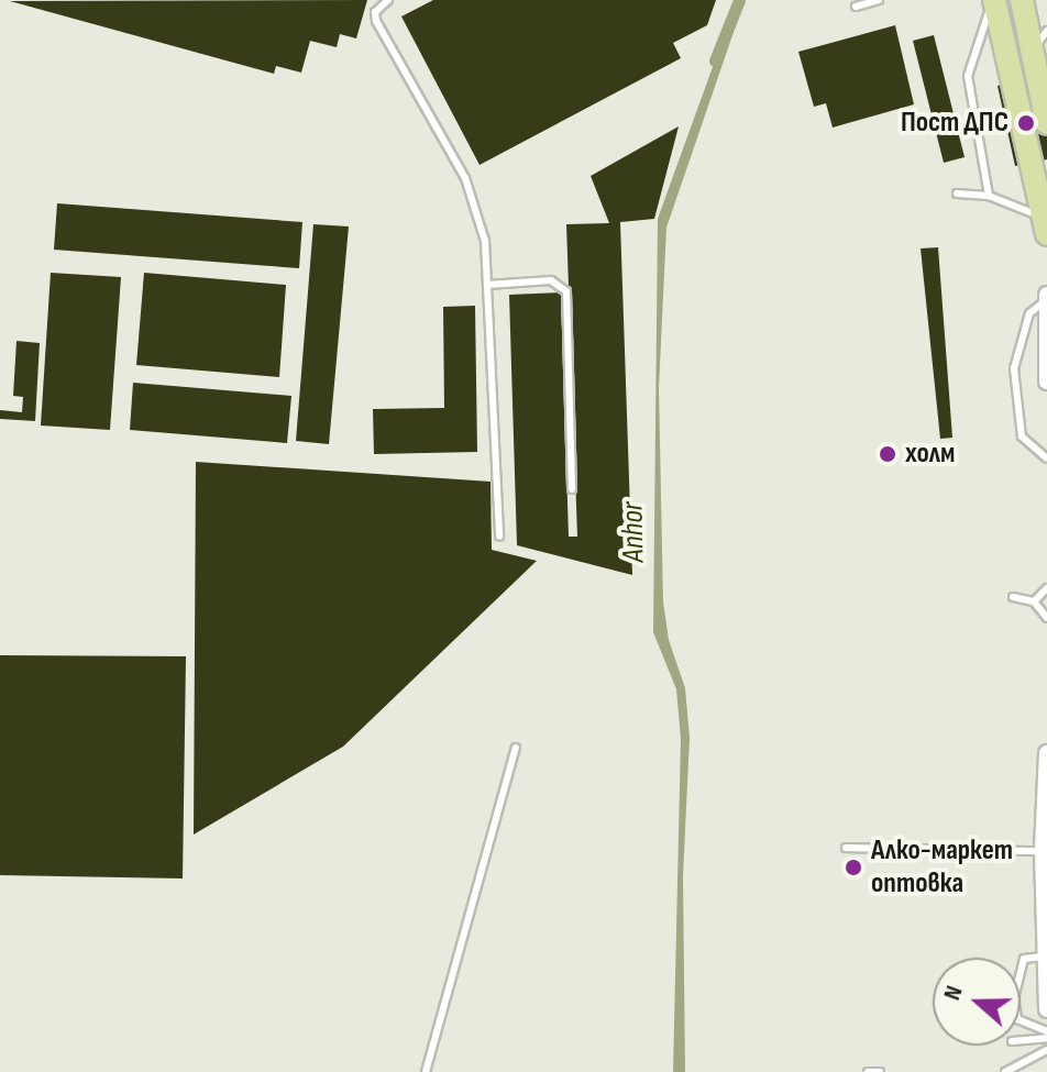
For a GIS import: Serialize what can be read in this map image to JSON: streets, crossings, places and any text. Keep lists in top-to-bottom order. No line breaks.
{"water":["Anhor"],"places":["Пост ДПС","холм","Алко-маркет оптовка"],"north":"left"}
